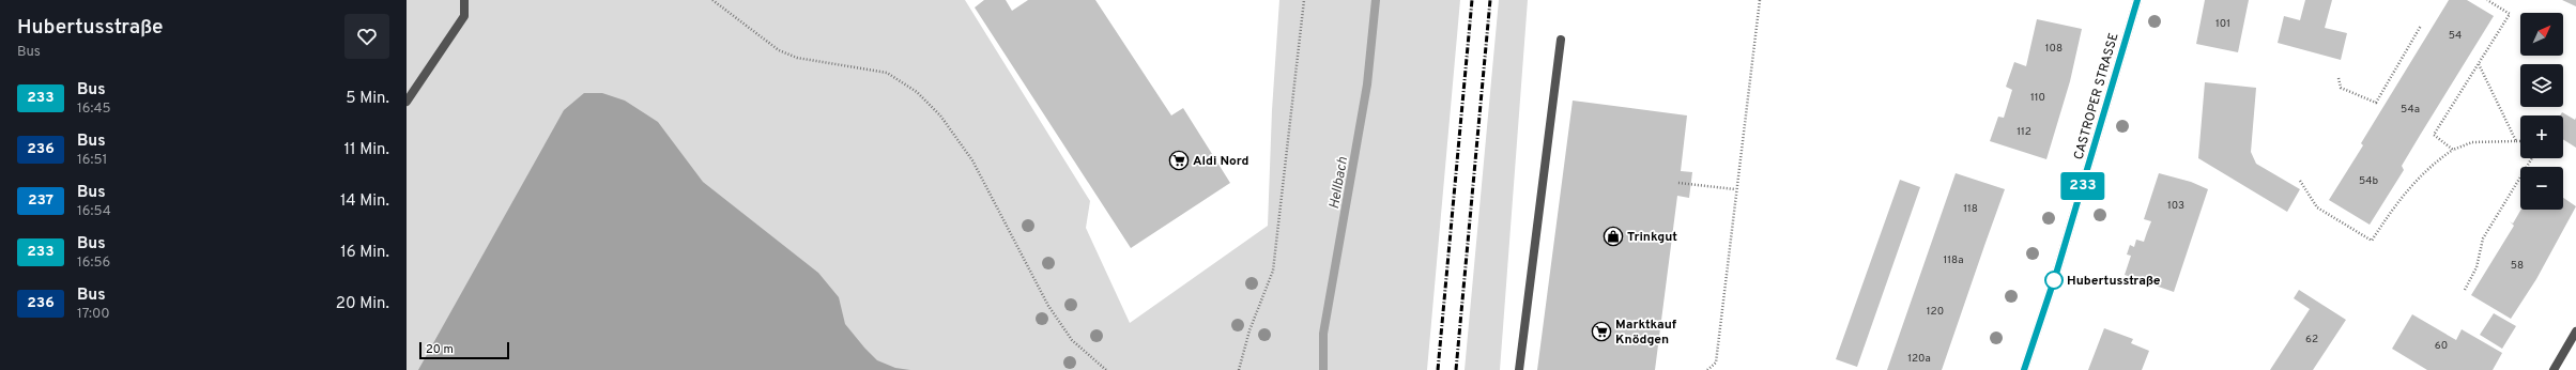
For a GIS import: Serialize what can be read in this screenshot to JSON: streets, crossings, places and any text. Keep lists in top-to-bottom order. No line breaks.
{"streets":{"main road":["CASTROPER STRASSE"]},"water":["Hellbach"],"places":{"supermarket":["Aldi Nord","Marktkauf Knödgen"],"shop":["Trinkgut"],"other":["Hubertusstraße"]},"lines":["bus line 233"],"house_numbers":["101","54","108","110","54a","112","54b","103","118","118a","58","120","62","60","120a"],"scale_bar":"20 m","north":"top right","page":{"heading":["Hubertusstraße","Bus"],"on_map":"233","map_buttons":["+","−"],"list":[{"mark":"233","name":"Bus","note":"16:45","value":"5 Min."},{"mark":"236","name":"Bus","note":"16:51","value":"11 Min."},{"mark":"237","name":"Bus","note":"16:54","value":"14 Min."},{"mark":"233","name":"Bus","note":"16:56","value":"16 Min."},{"mark":"236","name":"Bus","note":"17:00","value":"20 Min."}],"scale":"20 m"}}
